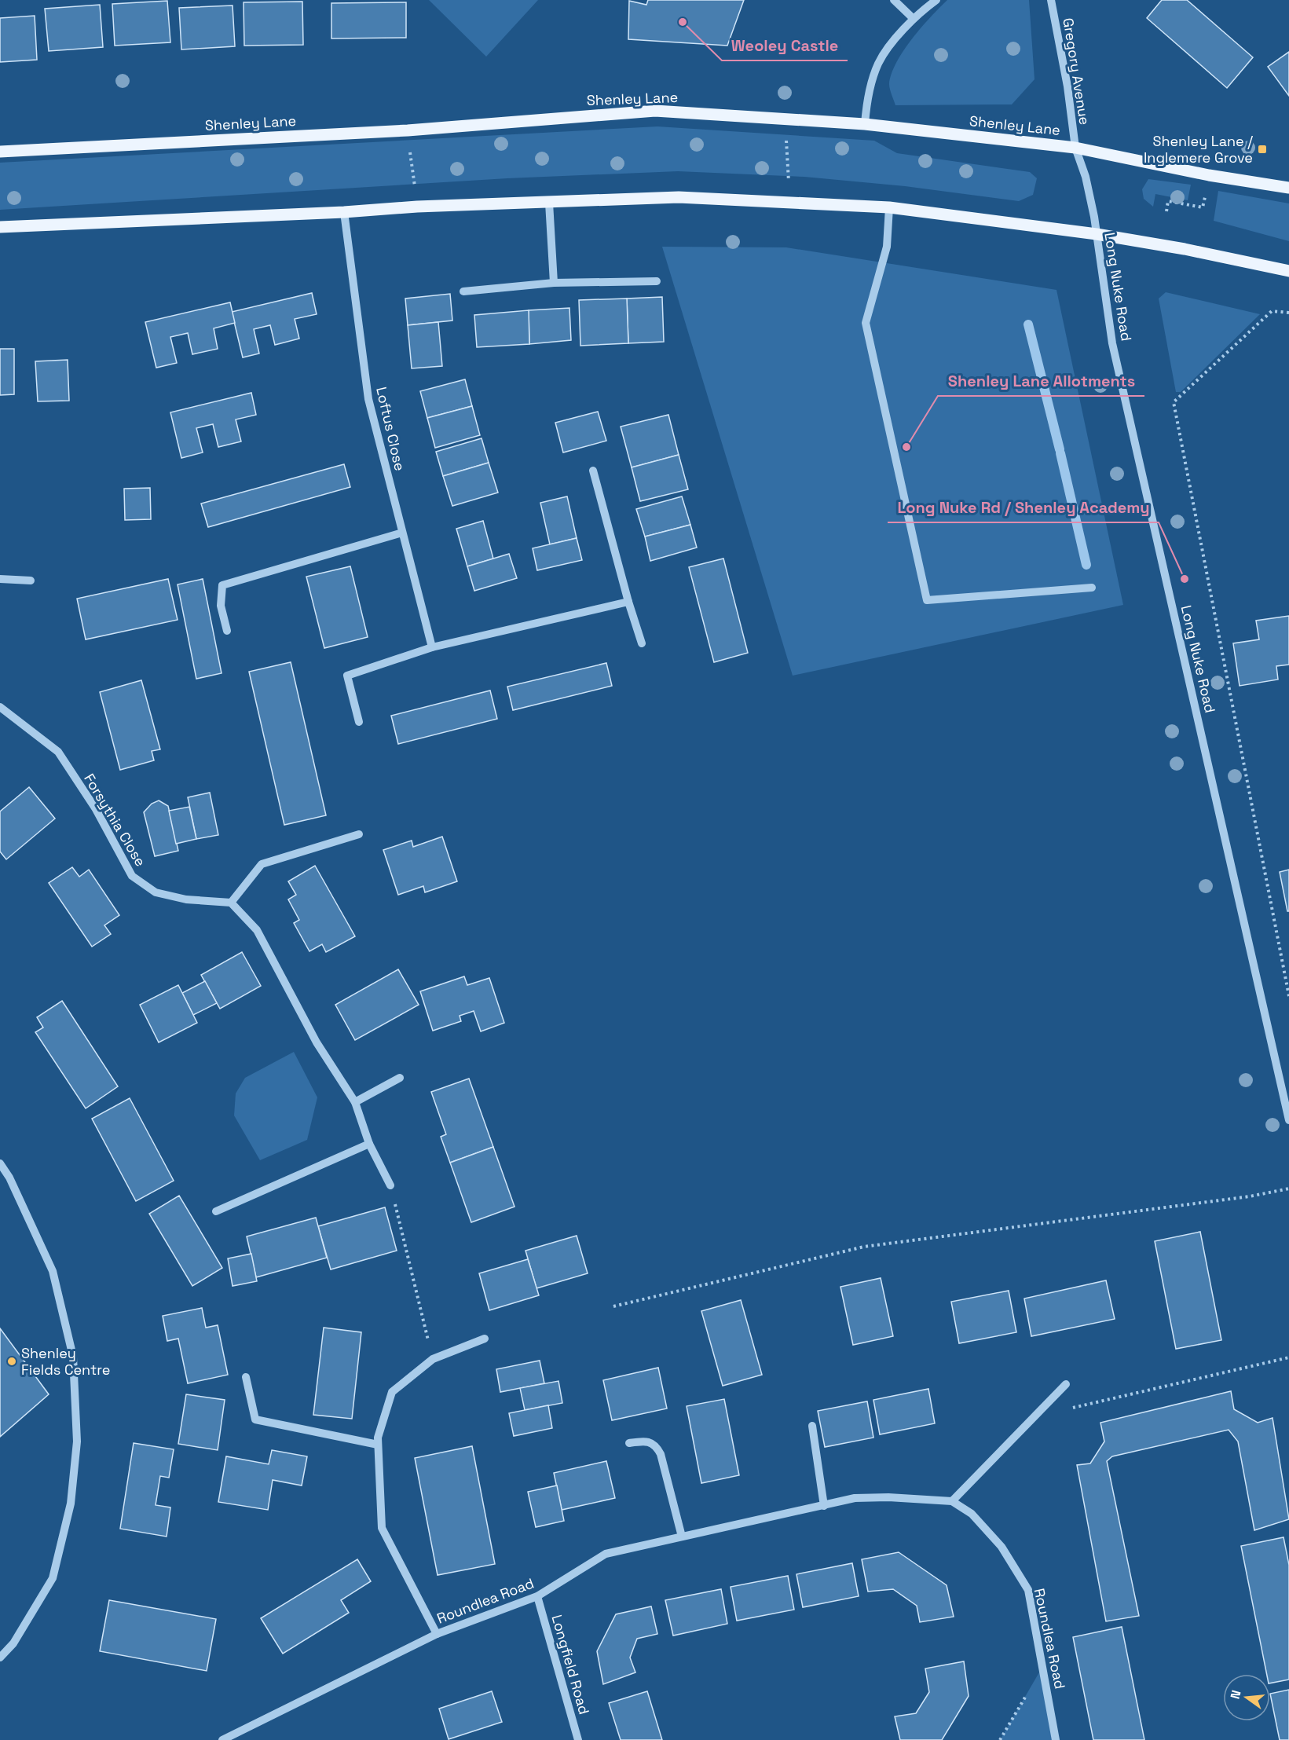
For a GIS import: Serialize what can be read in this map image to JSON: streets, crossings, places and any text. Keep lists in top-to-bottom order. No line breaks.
{"streets":{"main road":["Shenley Lane"],"street":["Gregory Avenue","Long Nuke Road","Loftus Close","Forsythia Close","Roundlea Road","Longfield Road"]},"crossings":[["Gregory Avenue","Shenley Lane"],["Gregory Avenue","Long Nuke Road"],["Shenley Lane","Long Nuke Road"],["Roundlea Road","Longfield Road"]],"places":{"other":["Weoley Castle","Shenley Lane Allotments","Long Nuke Rd / Shenley Academy","Shenley Fields Centre"],"transit":["Shenley Lane / Inglemere Grove"]},"north":"left"}
